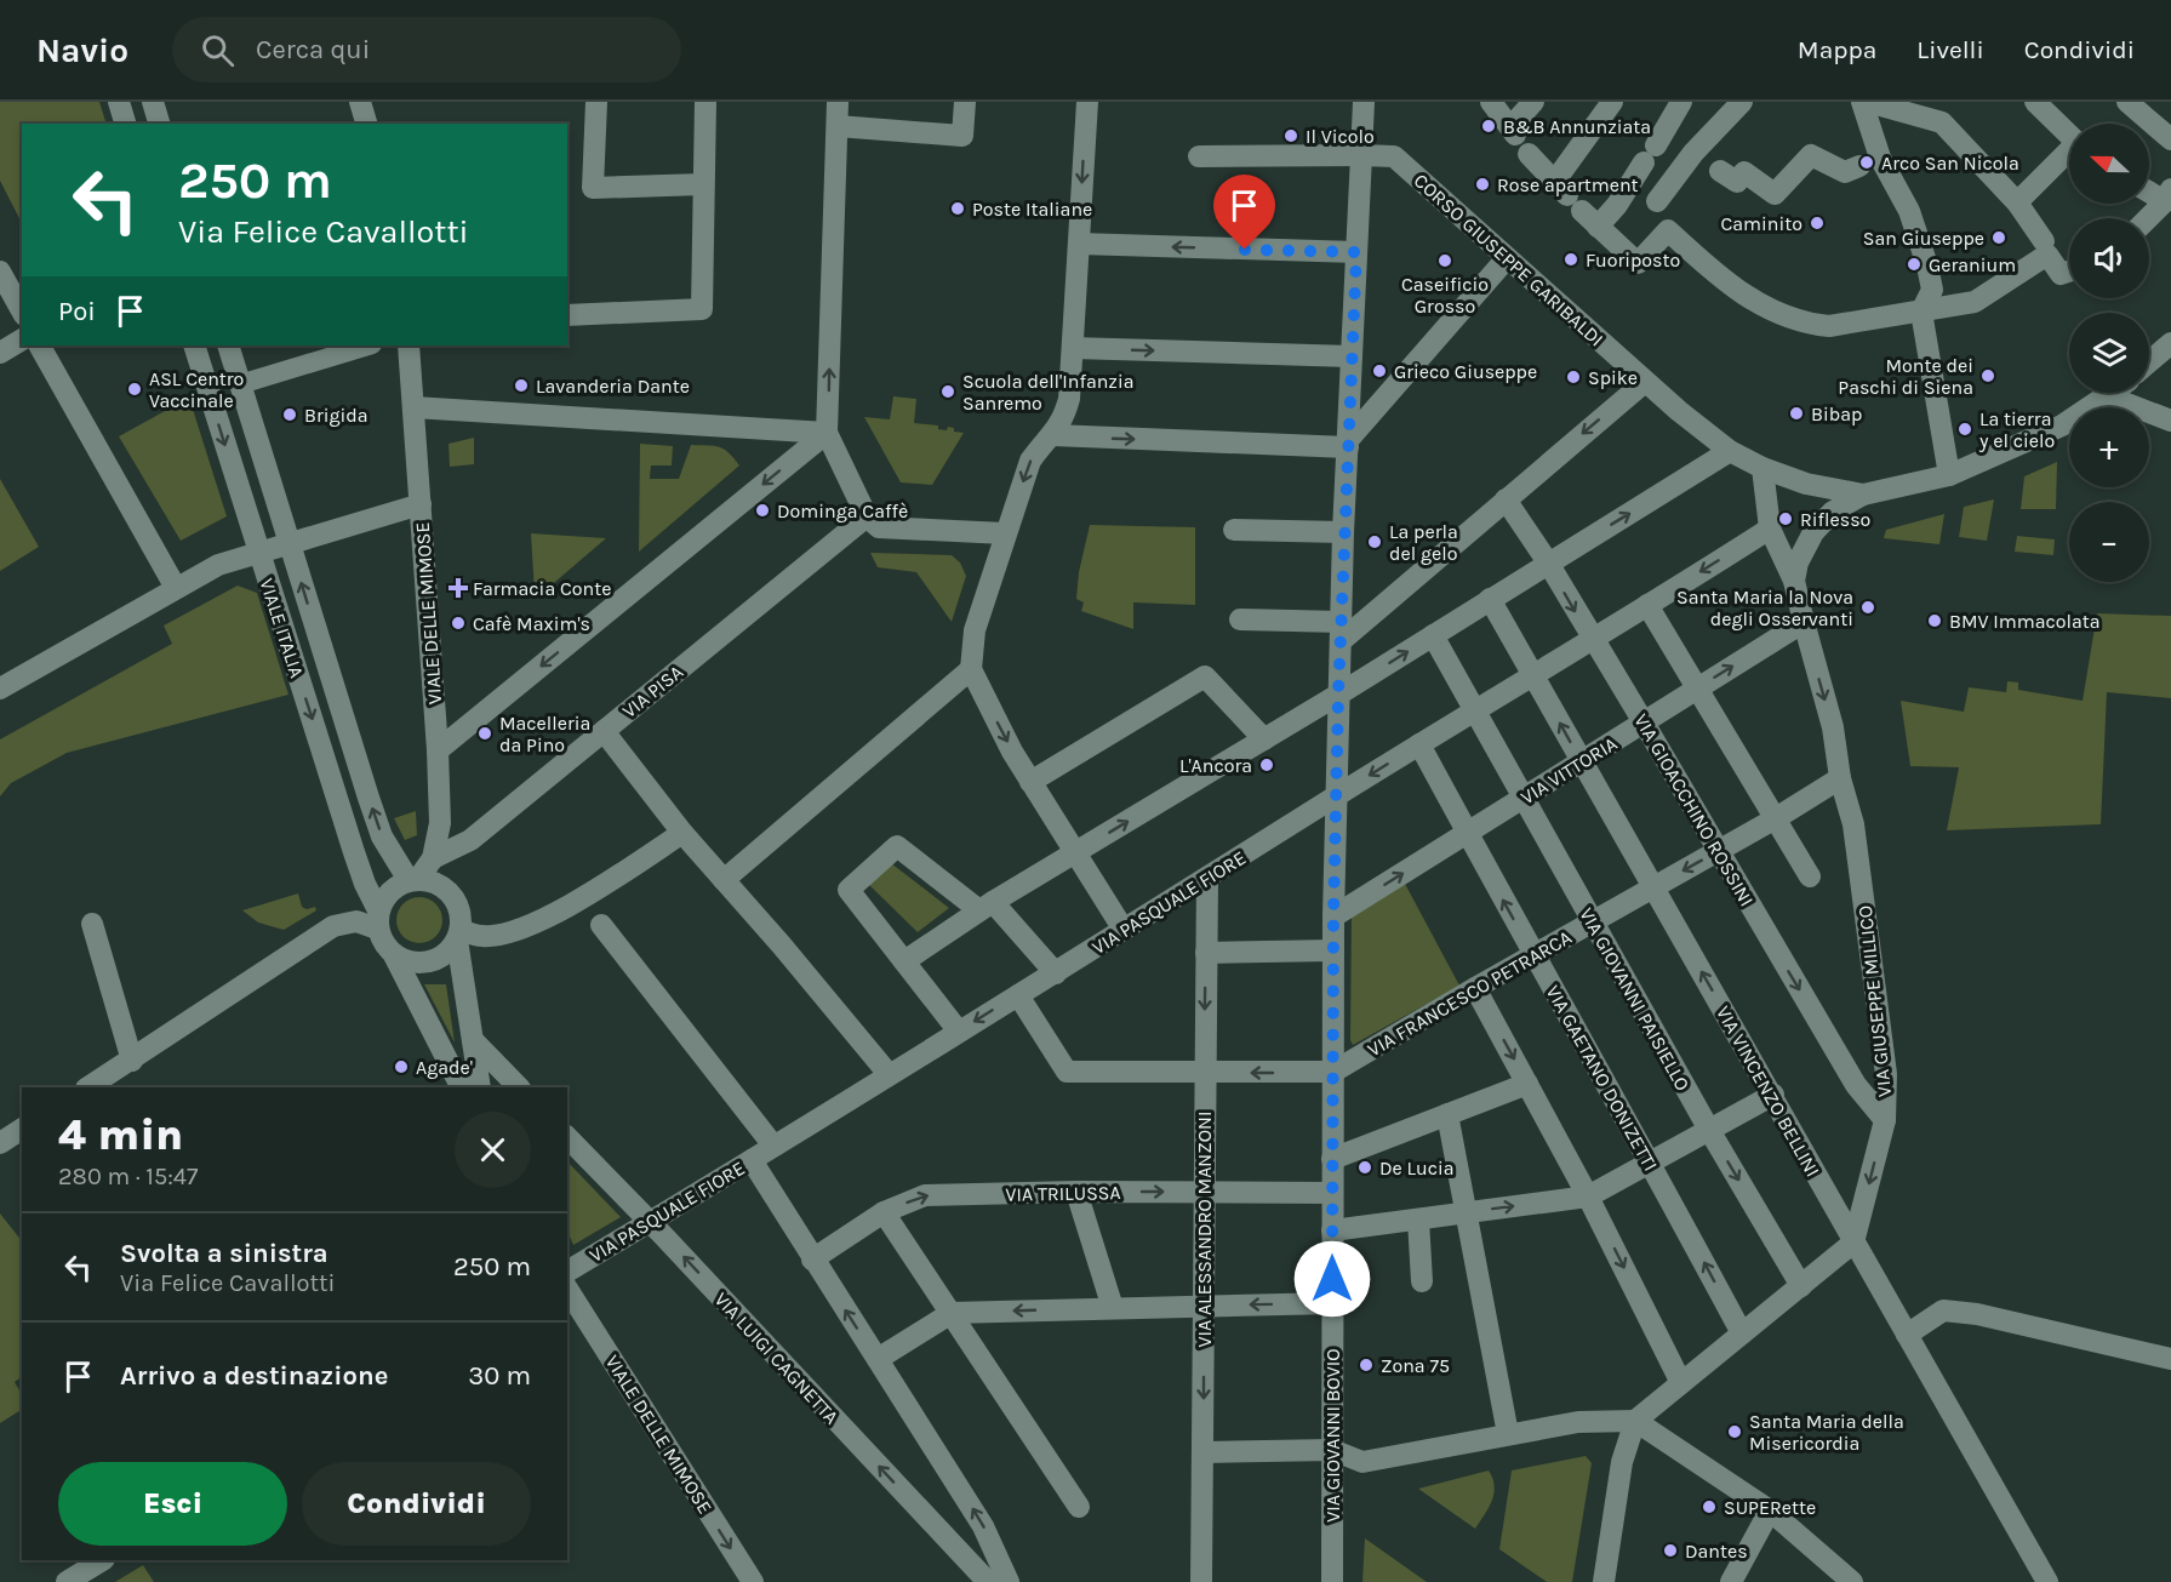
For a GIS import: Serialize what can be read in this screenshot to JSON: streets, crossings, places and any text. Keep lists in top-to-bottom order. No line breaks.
{"streets":{"street":["CORSO GIUSEPPE GARIBALDI","VIALE DELLE MIMOSE","VIALE ITALIA","VIA PISA","VIA VITTORIA","VIA GIOACCHINO ROSSINI","VIA PASQUALE FIORE","VIA FRANCESCO PETRARCA","VIA GIOVANNI PAISIELLO","VIA GIUSEPPE MILLICO","VIA GAETANO DONIZETTI","VIA VINCENZO BELLINI","VIA TRILUSSA","VIA ALESSANDRO MANZONI","VIA LUIGI CAGNETTA","VIA GIOVANNI BOVIO"]},"crossings":[["CORSO GIUSEPPE GARIBALDI","VIA GIOVANNI BOVIO"],["VIALE DELLE MIMOSE","VIALE ITALIA"],["VIALE DELLE MIMOSE","VIA PISA"],["VIA VITTORIA","VIA GIOACCHINO ROSSINI"],["VIA VITTORIA","VIA GIOVANNI PAISIELLO"],["VIA VITTORIA","VIA GIUSEPPE MILLICO"],["VIA VITTORIA","VIA GAETANO DONIZETTI"],["VIA VITTORIA","VIA VINCENZO BELLINI"],["VIA VITTORIA","VIA GIOVANNI BOVIO"],["VIA GIOACCHINO ROSSINI","VIA PASQUALE FIORE"],["VIA GIOACCHINO ROSSINI","VIA FRANCESCO PETRARCA"],["VIA GIOACCHINO ROSSINI","VIA GIUSEPPE MILLICO"],["VIA PASQUALE FIORE","VIA FRANCESCO PETRARCA"],["VIA PASQUALE FIORE","VIA GIOVANNI PAISIELLO"],["VIA PASQUALE FIORE","VIA GIUSEPPE MILLICO"],["VIA PASQUALE FIORE","VIA GAETANO DONIZETTI"],["VIA PASQUALE FIORE","VIA VINCENZO BELLINI"],["VIA PASQUALE FIORE","VIA ALESSANDRO MANZONI"],["VIA PASQUALE FIORE","VIA LUIGI CAGNETTA"],["VIA PASQUALE FIORE","VIA GIOVANNI BOVIO"],["VIA FRANCESCO PETRARCA","VIA GIOVANNI PAISIELLO"],["VIA FRANCESCO PETRARCA","VIA GIUSEPPE MILLICO"],["VIA FRANCESCO PETRARCA","VIA GAETANO DONIZETTI"],["VIA FRANCESCO PETRARCA","VIA VINCENZO BELLINI"],["VIA FRANCESCO PETRARCA","VIA ALESSANDRO MANZONI"],["VIA FRANCESCO PETRARCA","VIA GIOVANNI BOVIO"],["VIA GIUSEPPE MILLICO","VIA VINCENZO BELLINI"],["VIA TRILUSSA","VIA ALESSANDRO MANZONI"],["VIA TRILUSSA","VIA GIOVANNI BOVIO"]],"one_way":["VIALE DELLE MIMOSE","VIA GIOACCHINO ROSSINI","VIA GIUSEPPE MILLICO","VIA ALESSANDRO MANZONI"],"places":{"other":["B&B Annunziata","Il Vicolo","Arco San Nicola","Rose apartment","Poste Italiane","Caminito","San Giuseppe","Fuoriposto","Caseificio Grosso","Geranium","Grieco Giuseppe","Monte dei Paschi di Siena","Spike","Lavanderia Dante","ASL Centro Vaccinale","Scuola dell'Infanzia Sanremo","Bibap","Brigida","La tierra y el cielo","Dominga Caffè","Riflesso","La perla del gelo","Santa Maria la Nova degli Osservanti","BMV Immacolata","Cafè Maxim's","Macelleria da Pino","L'Ancora","Agade'","De Lucia","Zona 75","Santa Maria della Misericordia","SUPERette","Dantes"],"health":["Farmacia Conte"]},"north":"left","page":{"header":"Navio","search":"Cerca qui","nav":["Mappa","Livelli","Condividi"],"map_buttons":["+","−"],"turn":["250 m","Via Felice Cavallotti"],"then":"Poi","heading":["4 min","280 m · 15:47"],"list":[{"name":"Svolta a sinistra","note":"Via Felice Cavallotti","value":"250 m"},{"name":"Arrivo a destinazione","value":"30 m"}],"buttons":["Esci","Condividi"]}}
